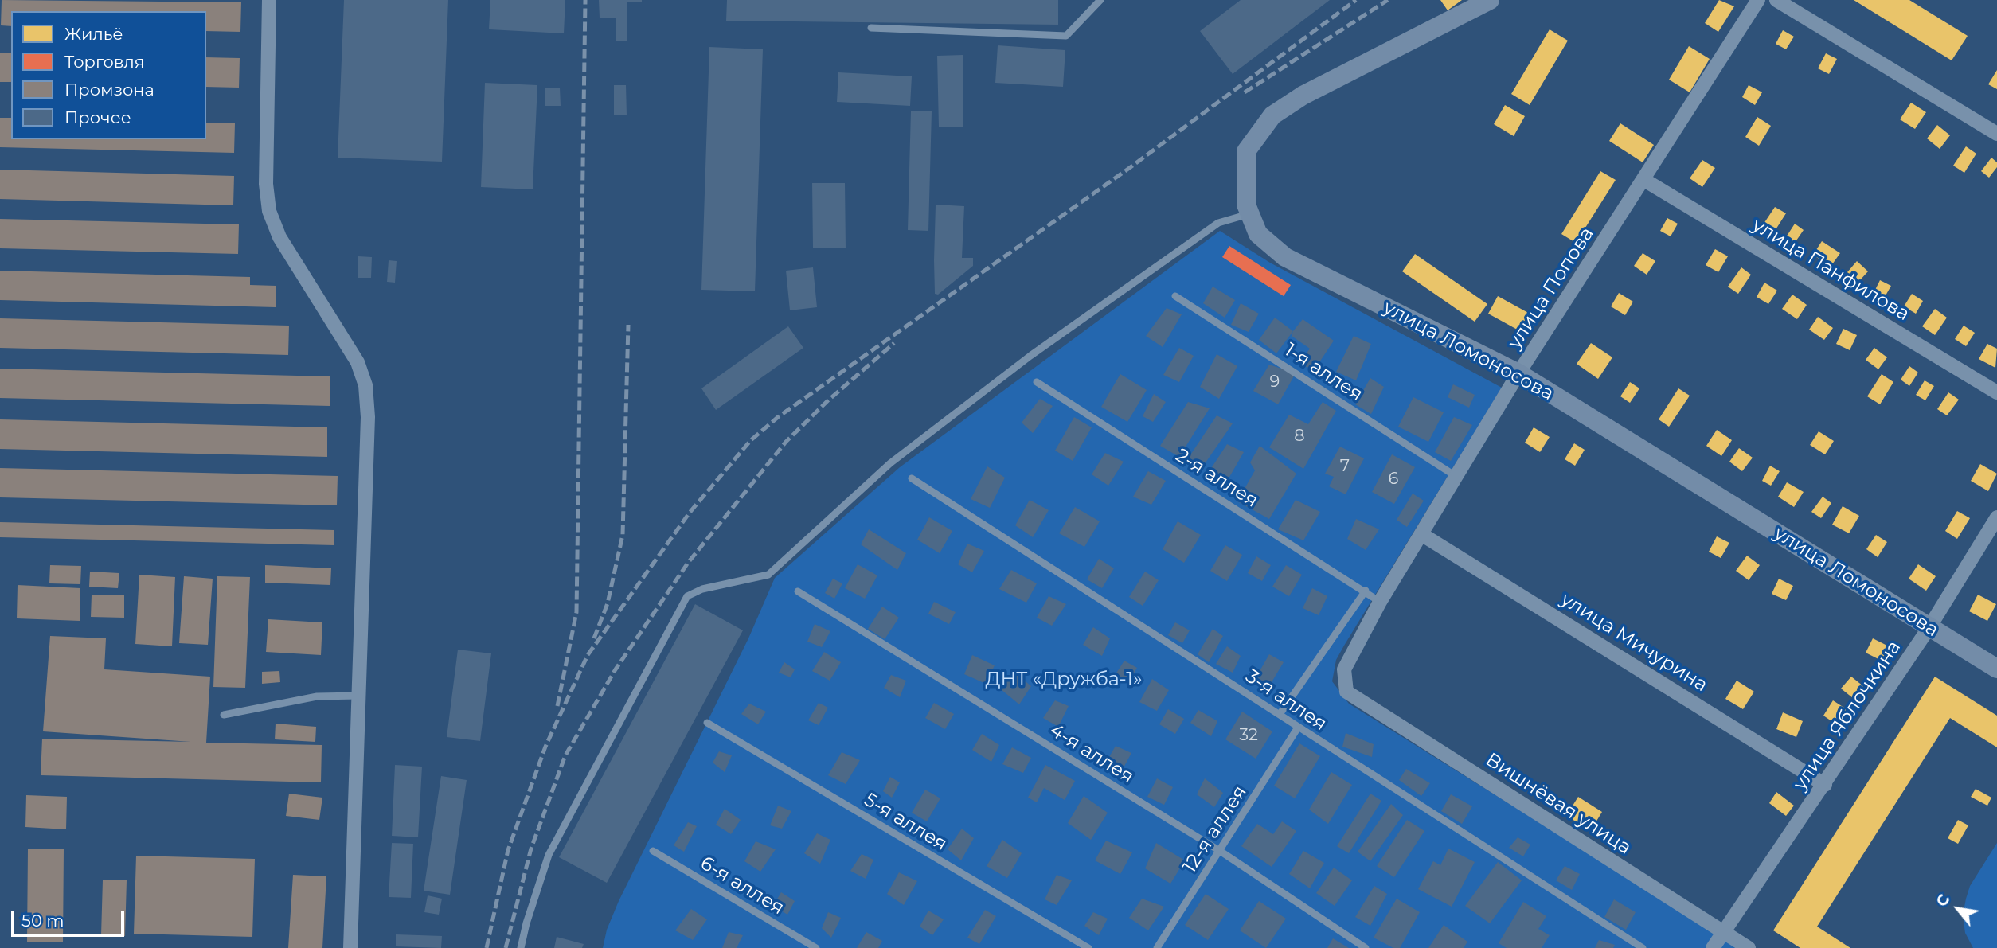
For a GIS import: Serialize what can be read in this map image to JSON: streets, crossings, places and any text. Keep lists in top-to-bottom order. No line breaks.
{"streets":{"street":["улица Панфилова","улица Попова","улица Ломоносова","улица Мичурина","улица Яблочкина","Вишнёвая улица"],"lane":["1-я аллея","2-я аллея","3-я аллея","4-я аллея","5-я аллея","12-я аллея","6-я аллея"]},"crossings":[["улица Панфилова","улица Попова"],["улица Попова","улица Ломоносова"],["улица Попова","1-я аллея"],["улица Попова","2-я аллея"],["улица Попова","улица Мичурина"],["улица Попова","Вишнёвая улица"],["улица Ломоносова","улица Яблочкина"],["улица Мичурина","улица Яблочкина"],["3-я аллея","12-я аллея"],["улица Яблочкина","Вишнёвая улица"],["4-я аллея","12-я аллея"]],"parks":["ДНТ «Дружба-1»"],"house_numbers":["9","8","7","6","32"],"legend":["Жильё","Торговля","Промзона","Прочее"],"scale_bar":"50 m","north":"top left"}
